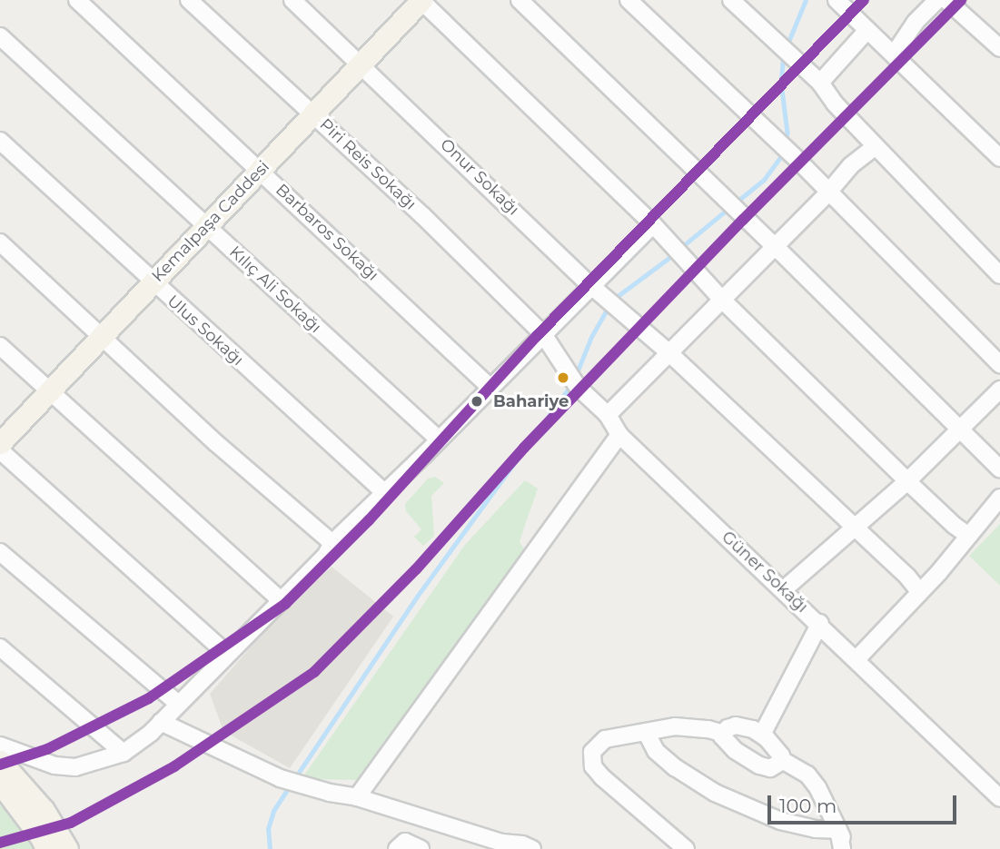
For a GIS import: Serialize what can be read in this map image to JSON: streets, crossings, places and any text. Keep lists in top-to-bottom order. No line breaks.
{"streets":{"main road":["Kemalpaşa Caddesi"],"street":["Piri Reis Sokağı","Onur Sokağı","Barbaros Sokağı","Kılıç Ali Sokağı","Ulus Sokağı","Güner Sokağı"]},"crossings":[["Piri Reis Sokağı","Kemalpaşa Caddesi"],["Piri Reis Sokağı","Güner Sokağı"],["Onur Sokağı","Kemalpaşa Caddesi"],["Kemalpaşa Caddesi","Barbaros Sokağı"],["Kemalpaşa Caddesi","Kılıç Ali Sokağı"],["Kemalpaşa Caddesi","Ulus Sokağı"]],"places":["Bahariye"],"scale_bar":"100 m"}
